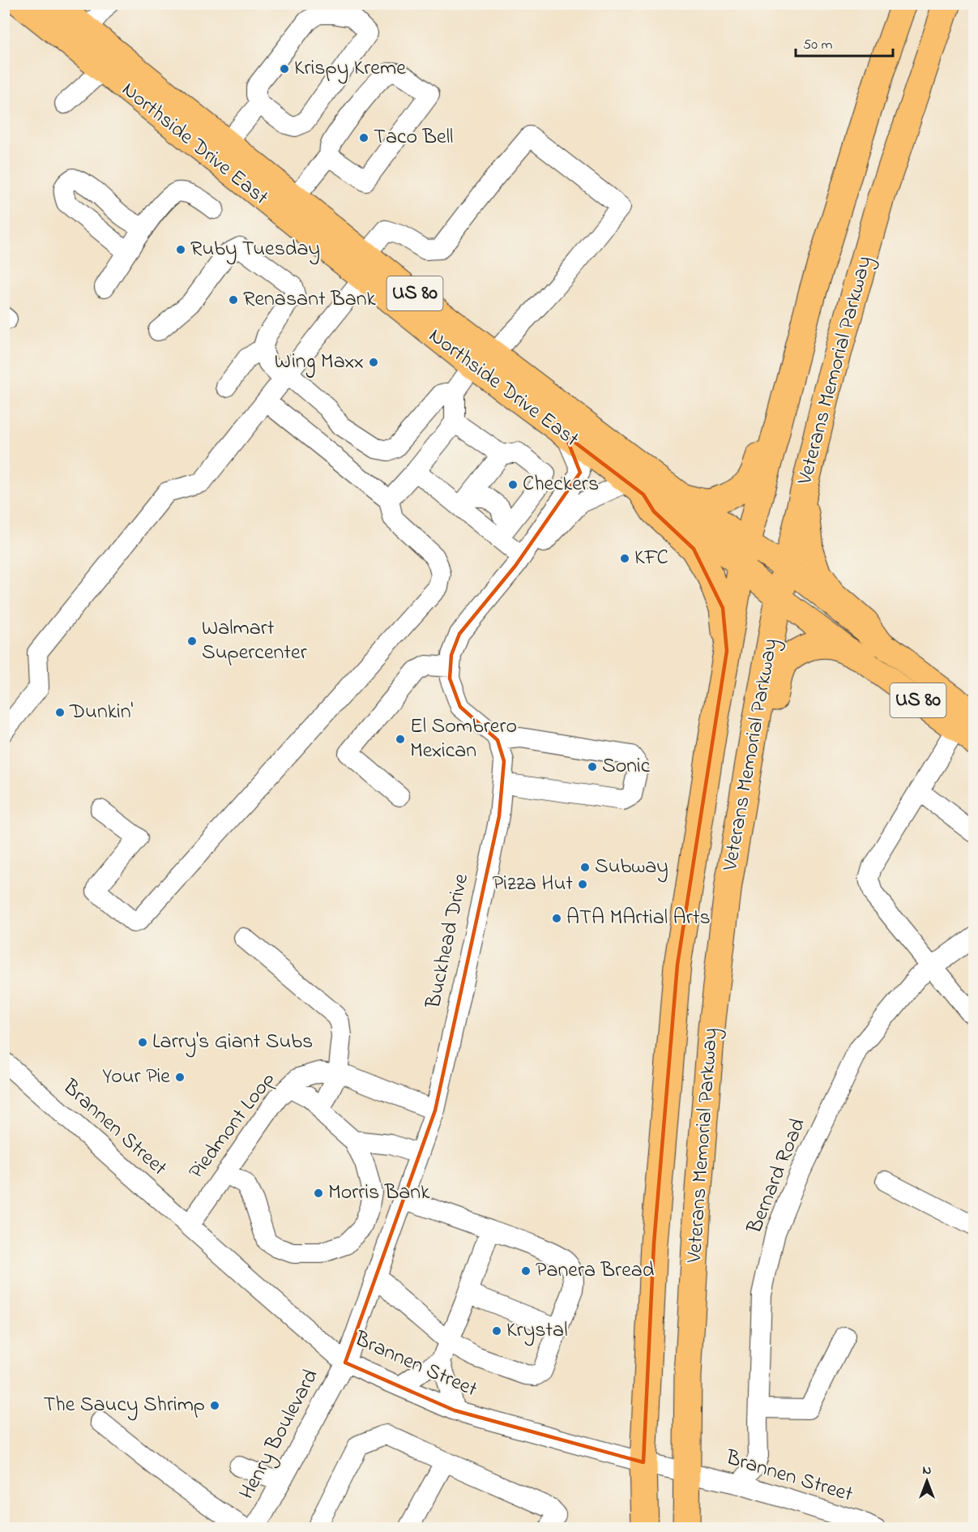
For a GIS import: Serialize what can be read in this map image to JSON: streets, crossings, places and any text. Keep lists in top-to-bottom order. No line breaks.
{"streets":{"highway":["Veterans Memorial Parkway"],"main road":["Northside Drive East","US 80"],"street":["Buckhead Drive","Piedmont Loop","Brannen Street","Bernard Road","Henry Boulevard"]},"crossings":[["Northside Drive East","Veterans Memorial Parkway"],["Veterans Memorial Parkway","Brannen Street"],["Buckhead Drive","Piedmont Loop"],["Buckhead Drive","Brannen Street"],["Buckhead Drive","Henry Boulevard"],["Piedmont Loop","Brannen Street"],["Brannen Street","Bernard Road"],["Brannen Street","Henry Boulevard"]],"places":["Krispy Kreme","Taco Bell","Ruby Tuesday","Renasant Bank","Wing Maxx","Checkers","KFC","Walmart Supercenter","Dunkin'","El Sombrero Mexican","Sonic","Subway","Pizza Hut","ATA MArtial Arts","Larry's Giant Subs","Your Pie","Morris Bank","Panera Bread","Krystal","The Saucy Shrimp"],"scale_bar":"50 m","north":"top"}
